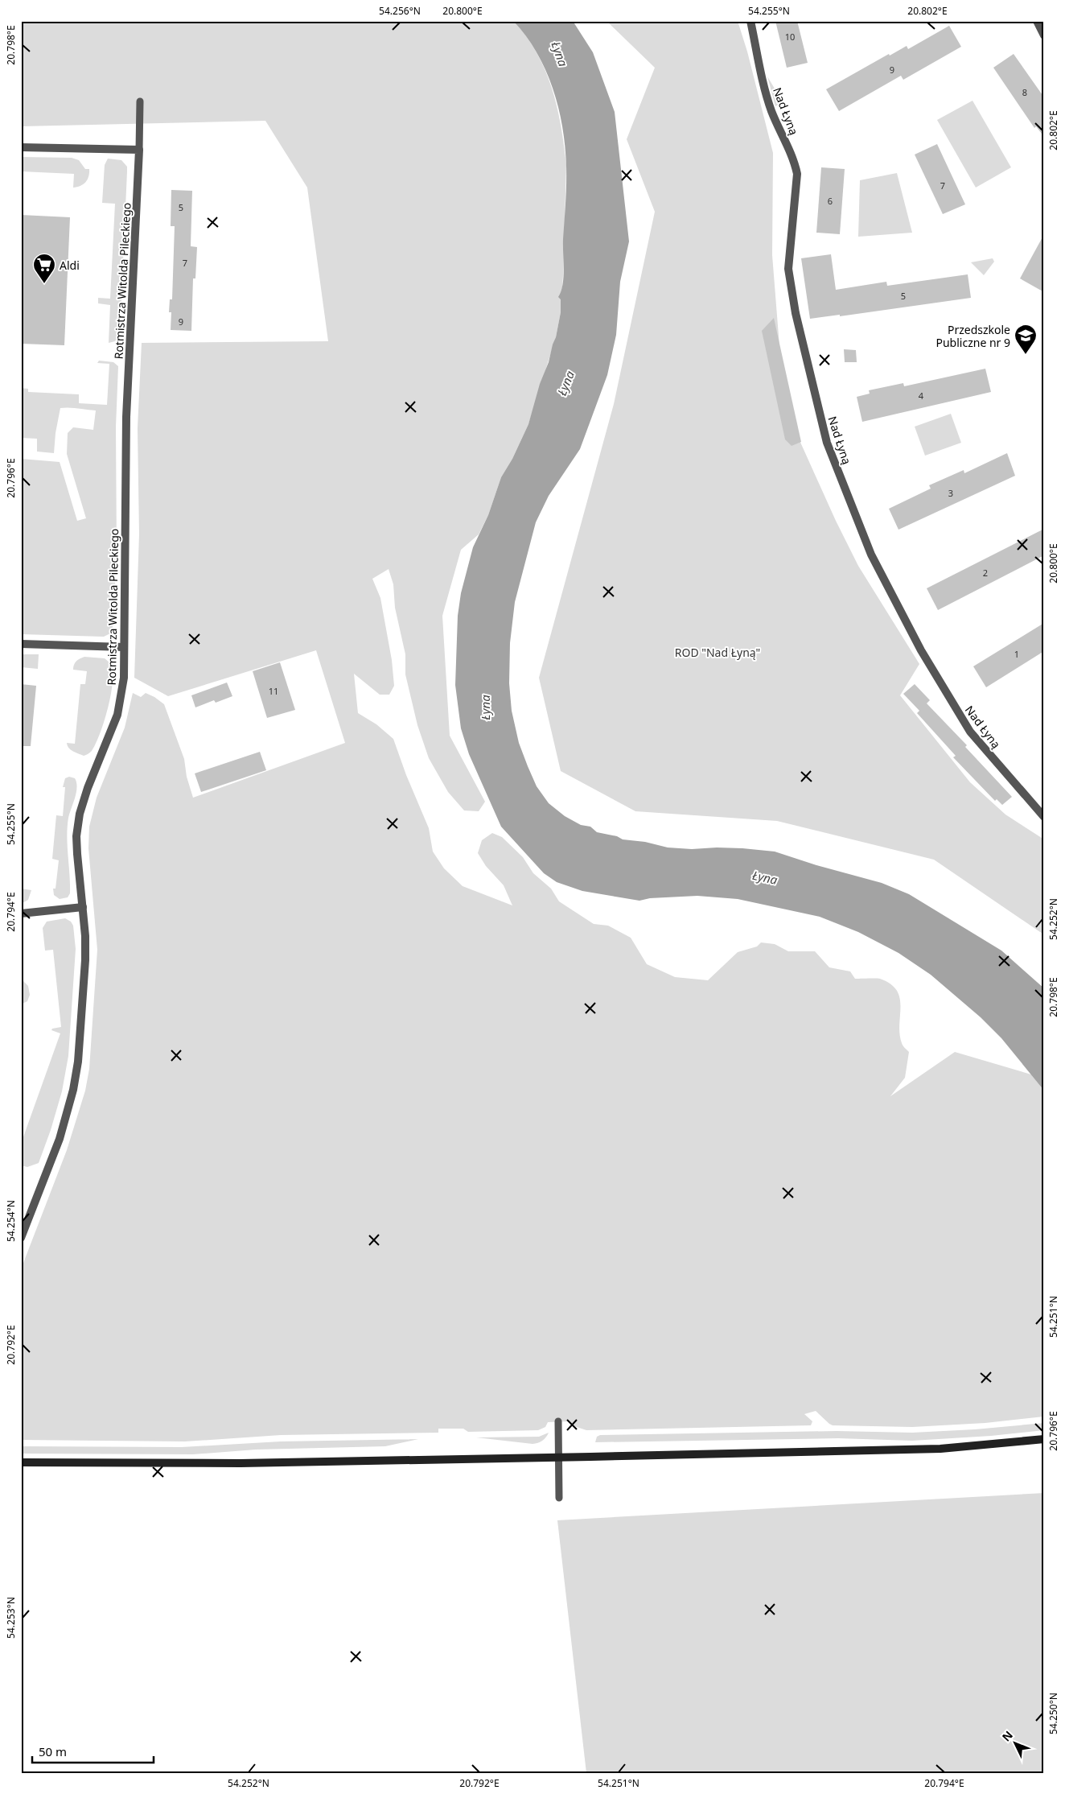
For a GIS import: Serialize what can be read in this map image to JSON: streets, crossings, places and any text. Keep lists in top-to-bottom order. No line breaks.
{"streets":{"street":["Nad Łyną","Rotmistrza Witolda Pileckiego"]},"water":["Łyna"],"parks":["ROD \"Nad Łyną\""],"places":{"supermarket":["Aldi"],"school or university":["Przedszkole Publiczne nr 9"]},"house_numbers":["10","9","8","7","6","5","7","5","9","4","3","2","1","11"],"scale_bar":"50 m","north":"top left","coordinates":["54.256°N","20.800°E","54.255°N","20.802°E","20.798°E","20.796°E","20.794°E","54.252°N","54.254°N","54.251°N","20.792°E","54.253°N","54.250°N"]}
